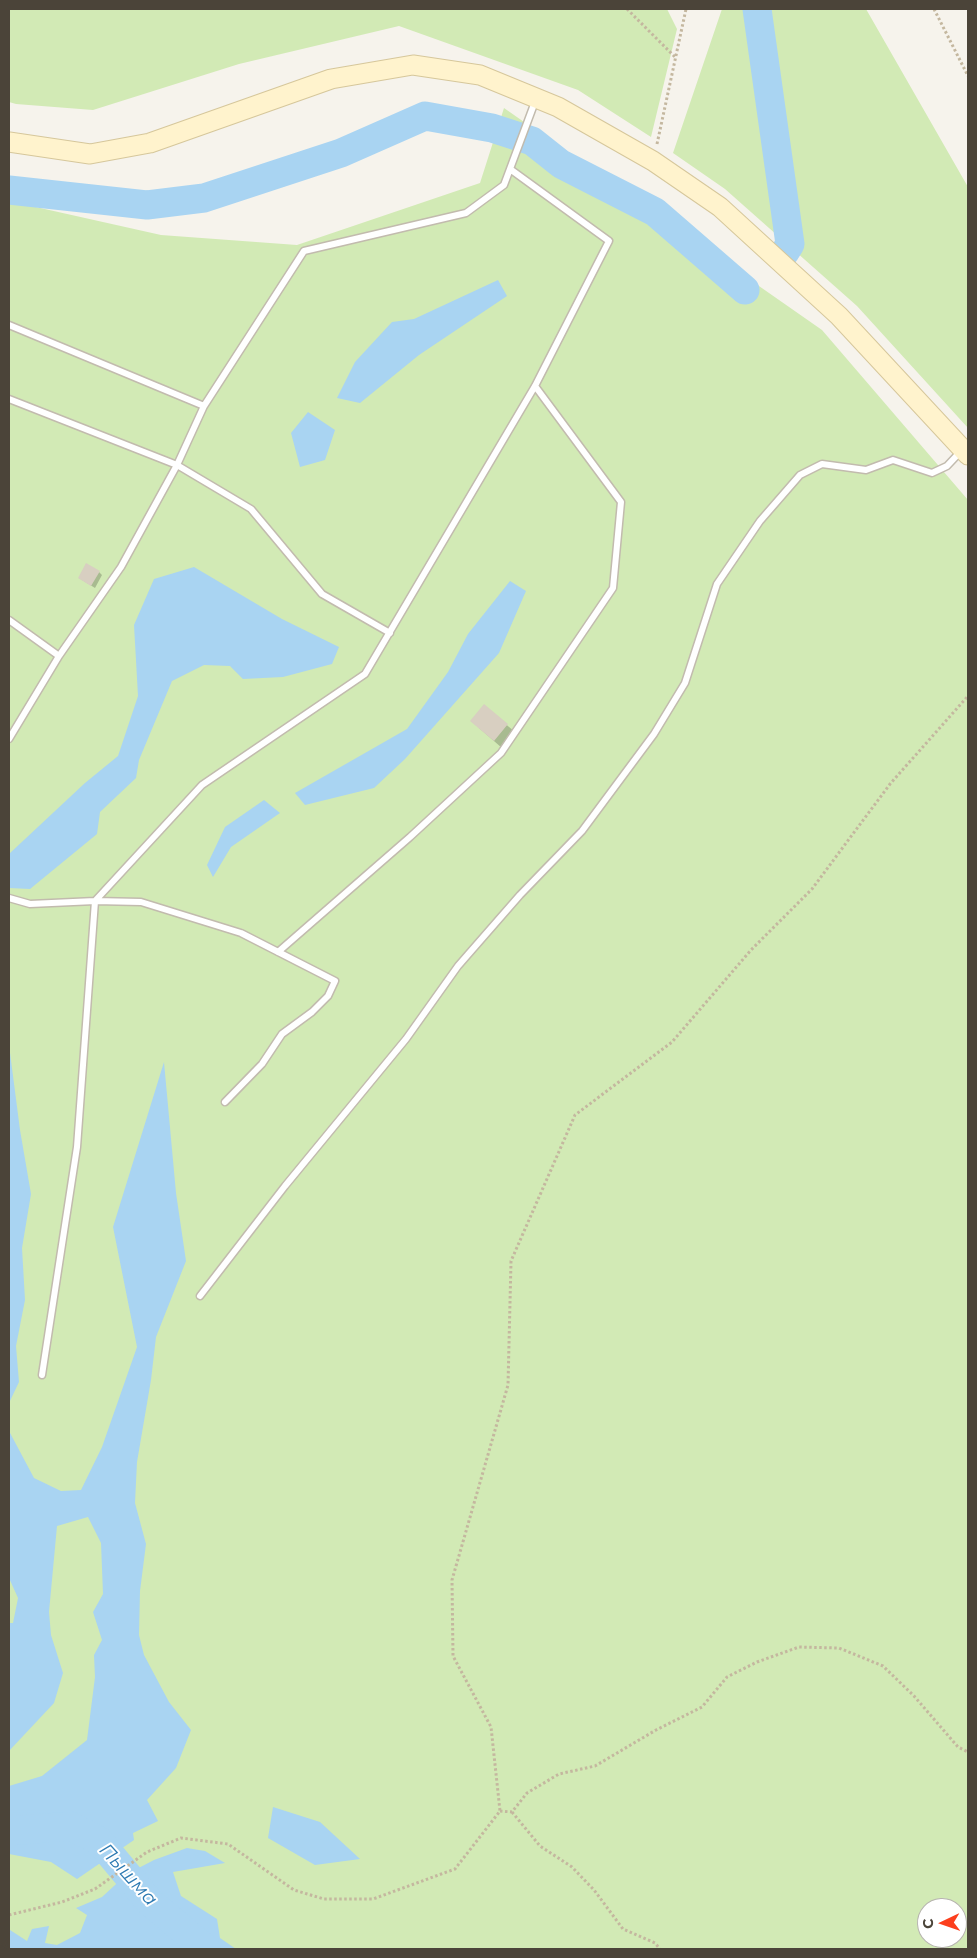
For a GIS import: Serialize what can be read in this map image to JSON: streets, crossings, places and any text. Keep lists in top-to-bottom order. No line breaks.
{"water":["Пышма"],"north":"left"}
